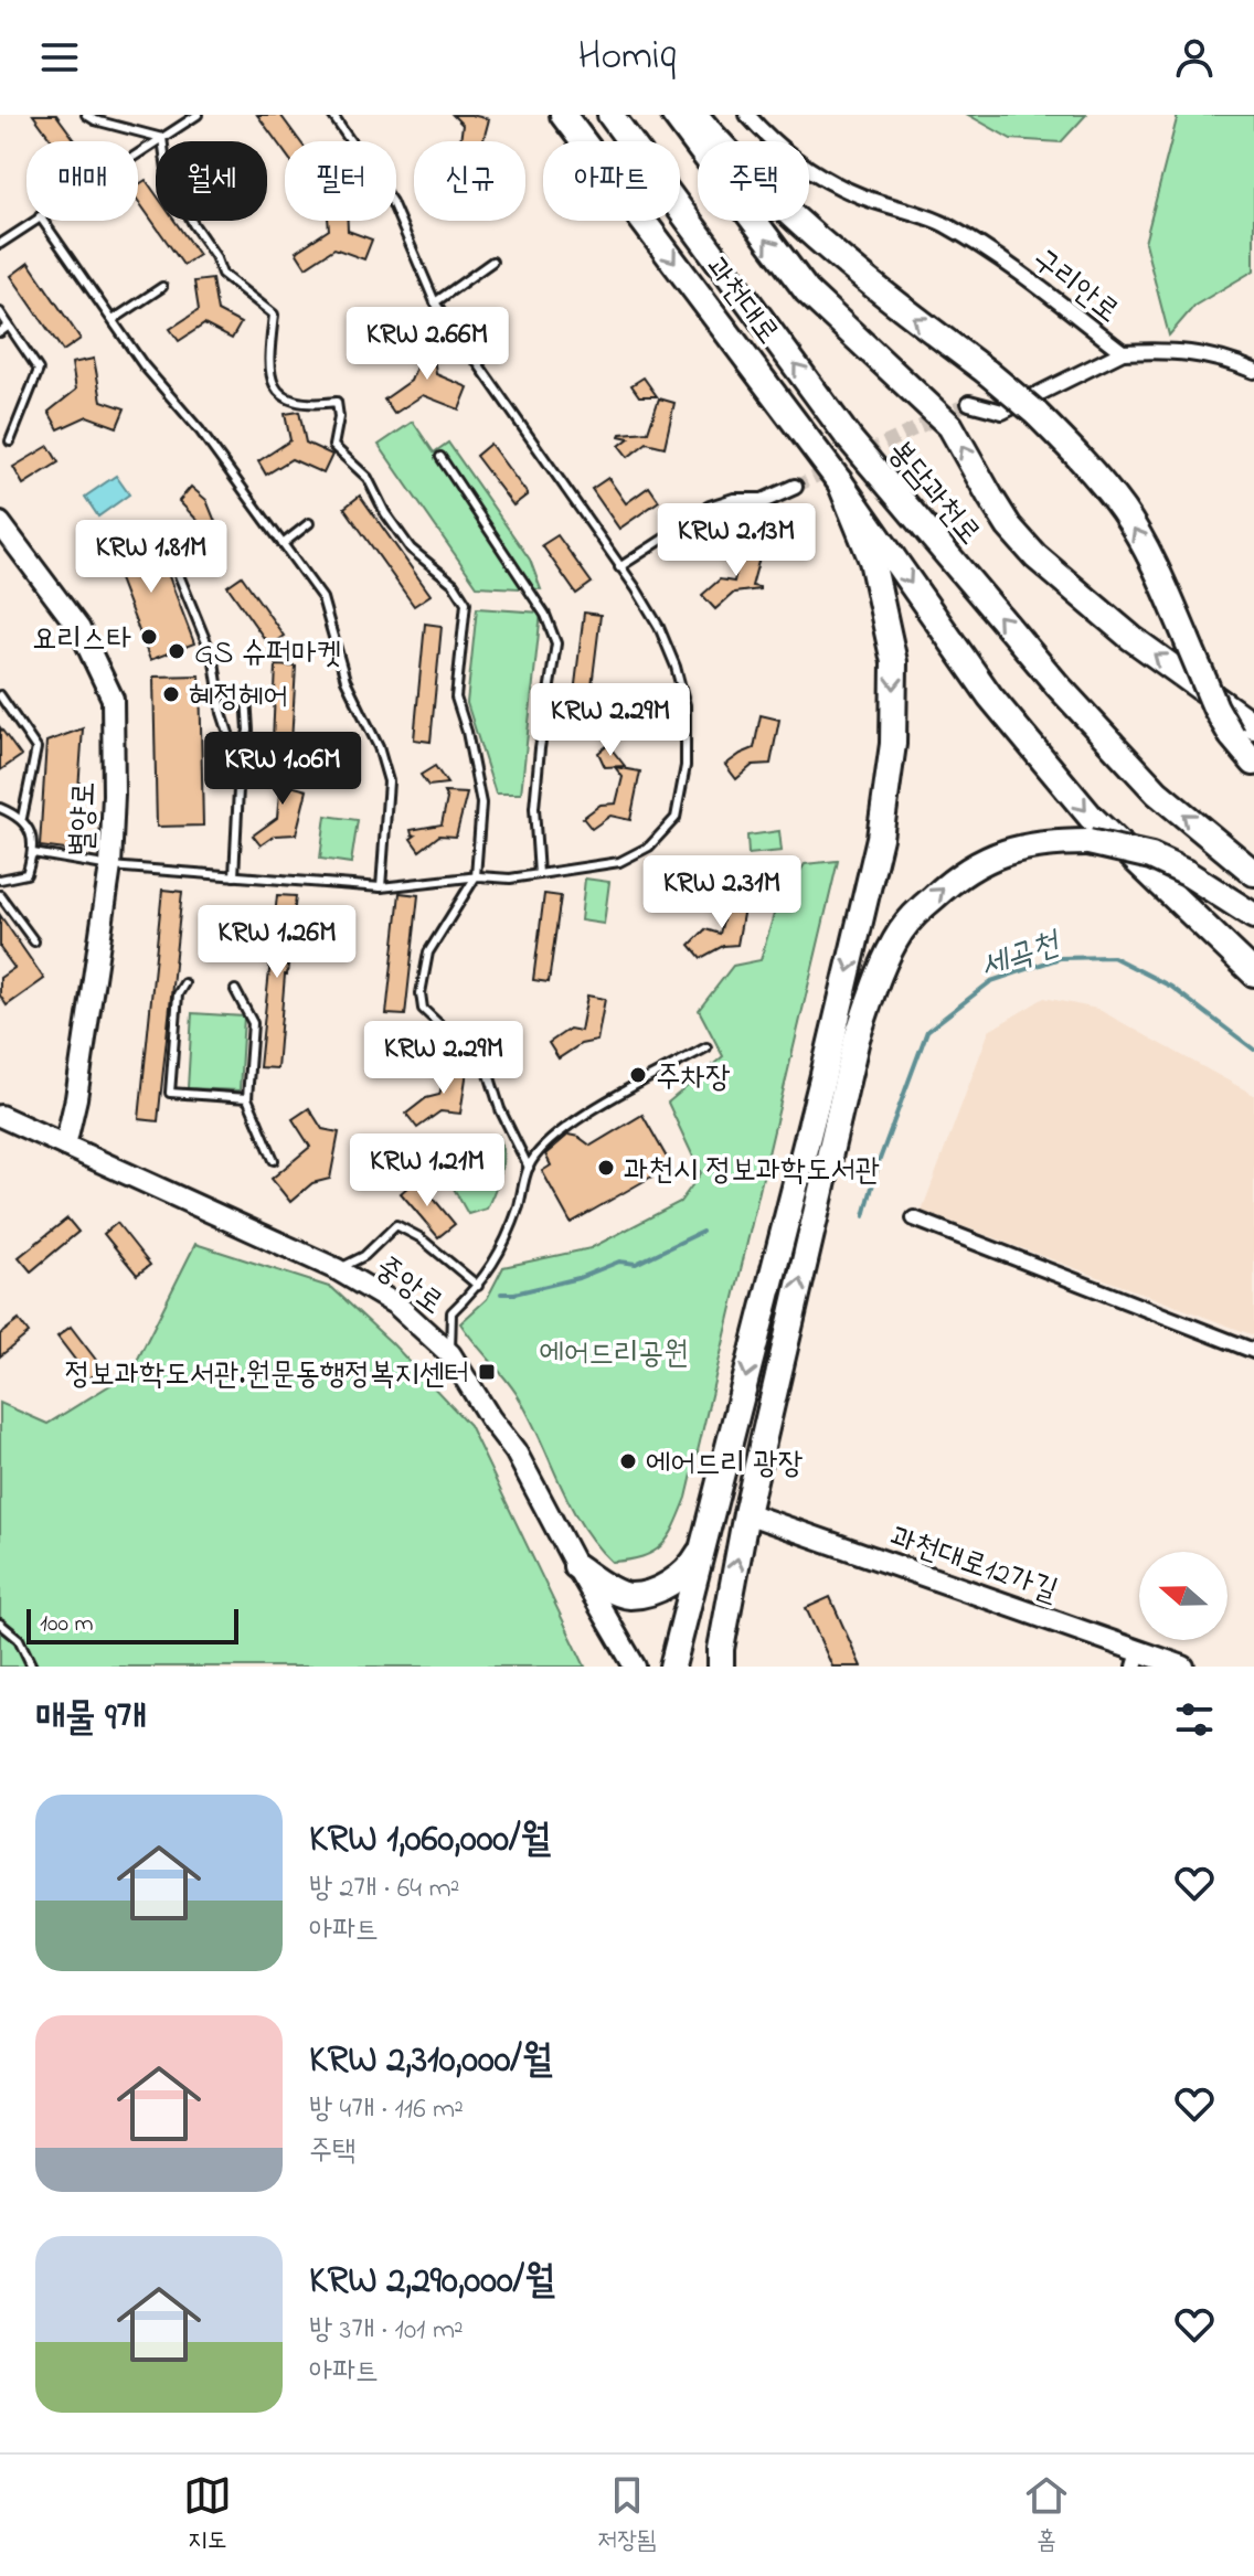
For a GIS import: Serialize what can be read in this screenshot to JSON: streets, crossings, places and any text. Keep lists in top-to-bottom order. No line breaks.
{"streets":{"highway":["과천대로","봉담과천로"],"street":["구리안로","별양로","중앙로","과천대로12가길"]},"crossings":[["별양로","중앙로"]],"water":["세곡천"],"parks":["에어드리공원"],"places":{"other":["요리스타","GS 슈퍼마켓","혜정헤어","주차장","과천시 정보과학도서관","에어드리 광장"],"transit":["정보과학도서관.원문동행정복지센터"]},"scale_bar":"100 m","north":"left","page":{"header":"Homiq","chip":["매매","월세","필터","신규","아파트","주택"],"price":["KRW 2.66M","KRW 2.13M","KRW 1.81M","KRW 2.29M","KRW 1.06M","KRW 2.31M","KRW 1.26M","KRW 2.29M","KRW 1.21M"],"scale":"100 m","heading":"매물 9개","list":[{"name":"KRW 1,060,000/월","note":"방 2개 · 64 m² · 아파트"},{"name":"KRW 2,310,000/월","note":"방 4개 · 116 m² · 주택"},{"name":"KRW 2,290,000/월","note":"방 3개 · 101 m² · 아파트"}],"tabs":["지도","저장됨","홈"]}}
